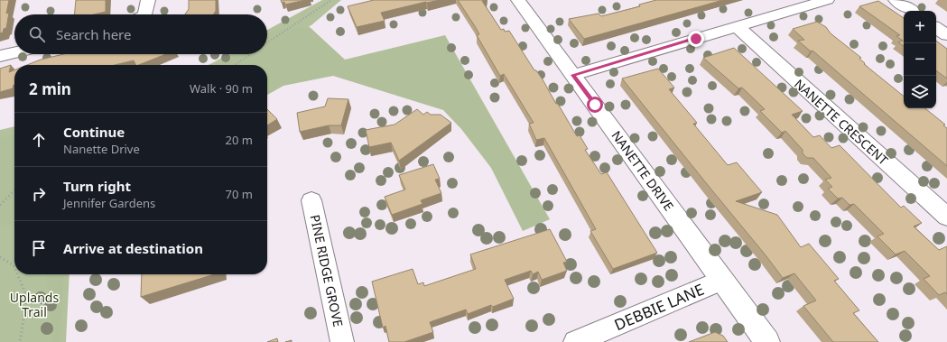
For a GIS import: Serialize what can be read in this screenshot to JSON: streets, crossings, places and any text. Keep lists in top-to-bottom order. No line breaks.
{"streets":{"street":["NANETTE CRESCENT","NANETTE DRIVE","PINE RIDGE GROVE","DEBBIE LANE"]},"crossings":[["NANETTE DRIVE","DEBBIE LANE"]],"parks":["Uplands Trail"],"page":{"map_buttons":["+","−"],"search":"Search here","heading":["2 min","Walk · 90 m"],"list":[["Continue","Nanette Drive","20 m"],["Turn right","Jennifer Gardens","70 m"],"Arrive at destination"]}}
